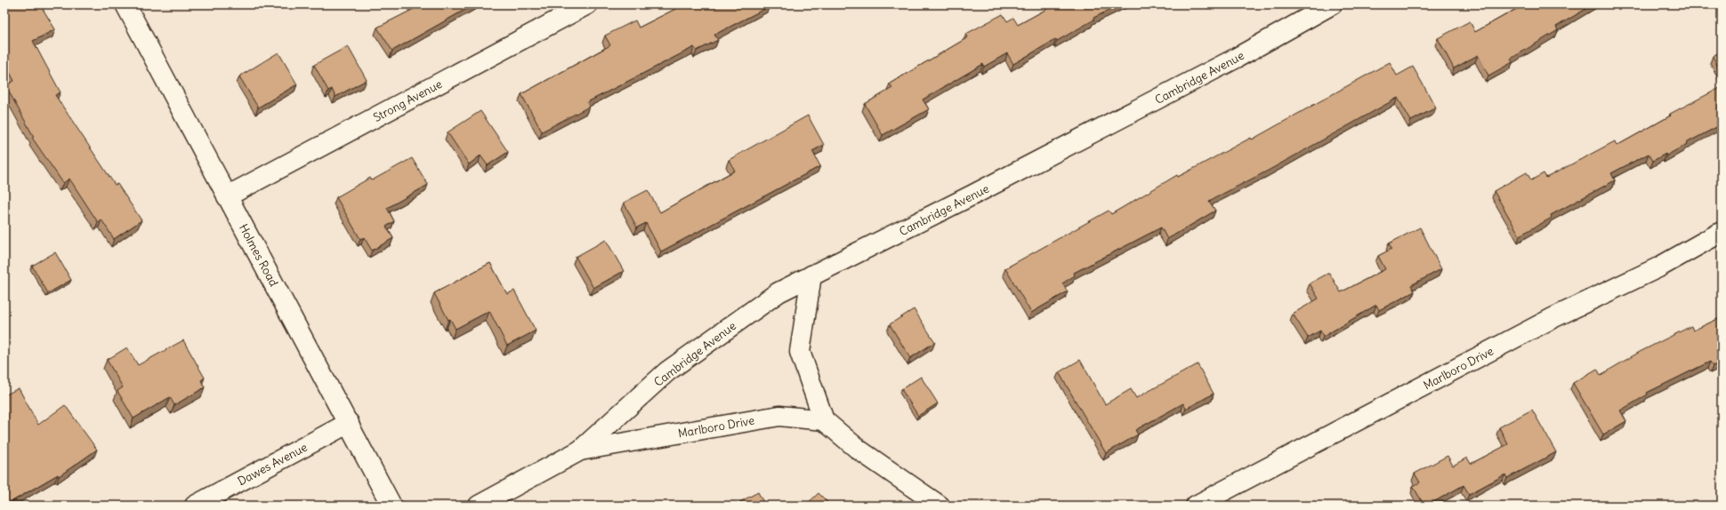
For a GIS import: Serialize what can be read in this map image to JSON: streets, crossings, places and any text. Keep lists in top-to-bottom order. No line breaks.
{"streets":{"street":["Cambridge Avenue","Strong Avenue","Holmes Road","Marlboro Drive","Dawes Avenue"]},"crossings":[["Cambridge Avenue","Marlboro Drive"],["Strong Avenue","Holmes Road"],["Holmes Road","Dawes Avenue"]]}
